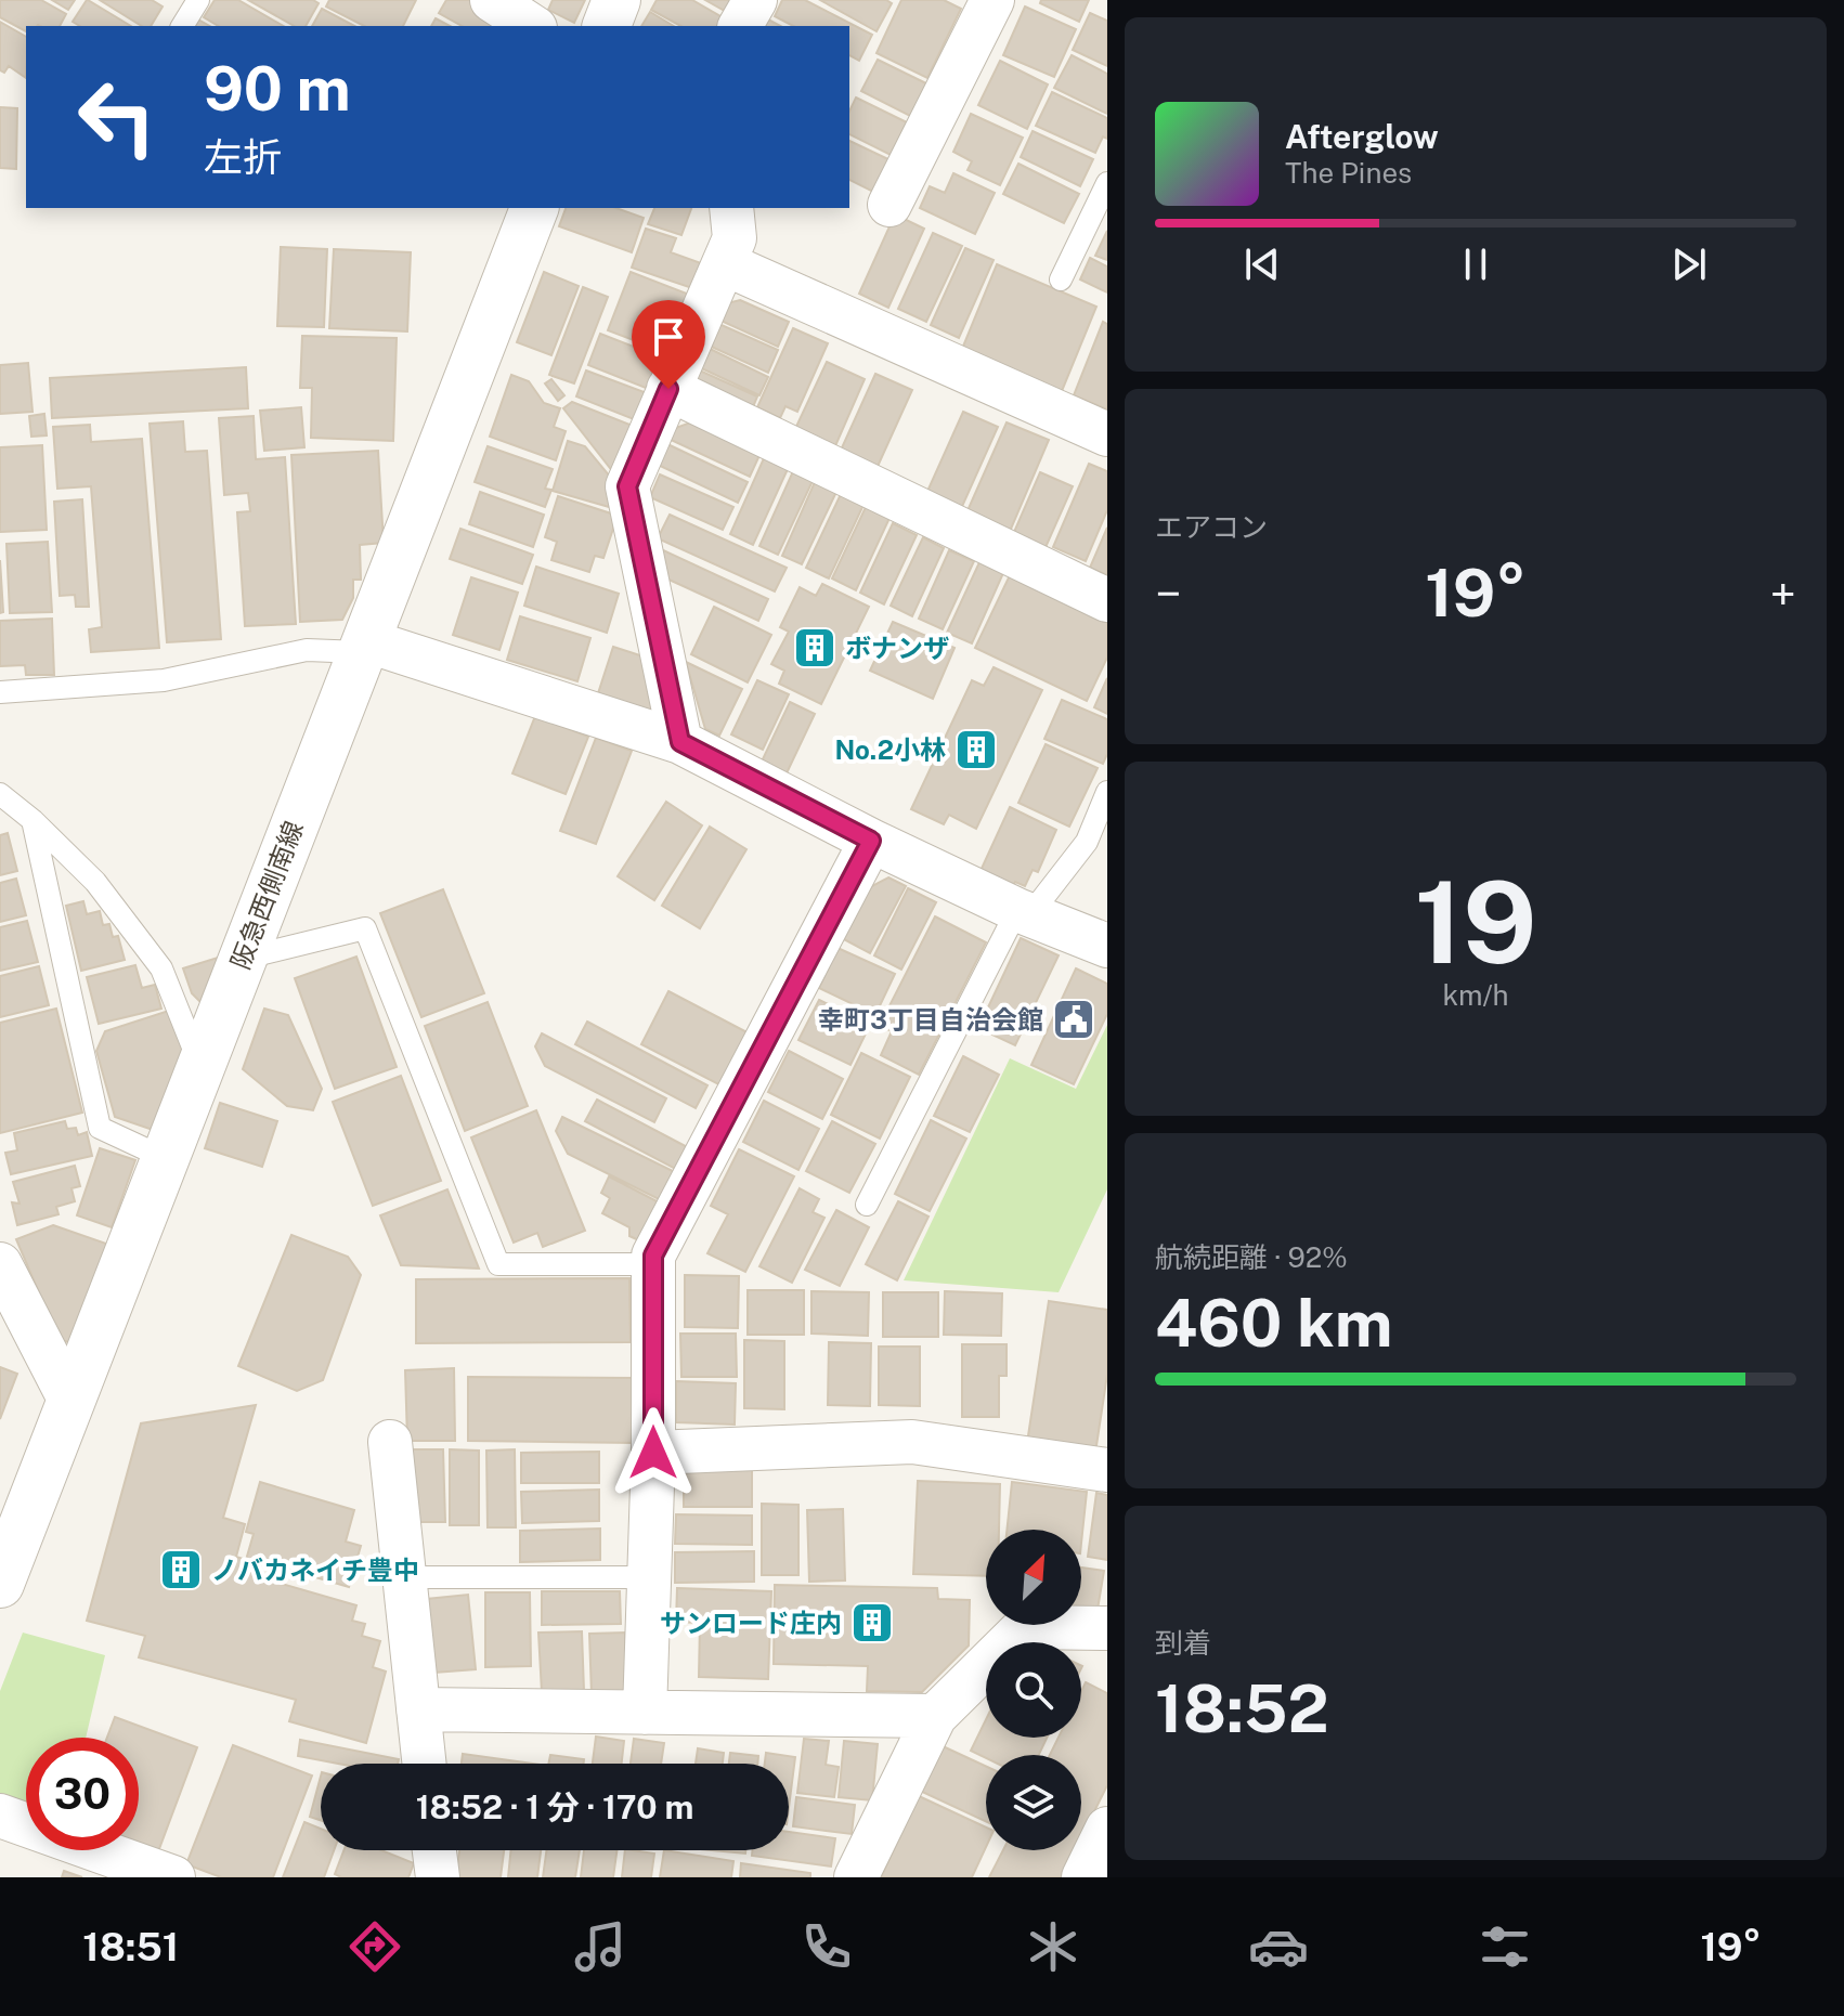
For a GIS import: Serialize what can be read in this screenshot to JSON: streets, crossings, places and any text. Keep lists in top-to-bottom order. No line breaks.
{"streets":{"street":["阪急西側南線"]},"places":{"building":["ボナンザ","No.2小林","ノバカネイチ豊中","サンロード庄内"],"public building":["幸町3丁目自治会館"]},"north":"top right","page":{"turn":["90 m","左折"],"song":["Afterglow","The Pines"],"tile":["エアコン",["19","km/h"],["航続距離 · 92%","460 km"],["到着","18:52"]],"heat":["−","19°","+"],"limit":"30","trip":"18:52 · 1 分 · 170 m","tabs":["18:51","19°"]}}
